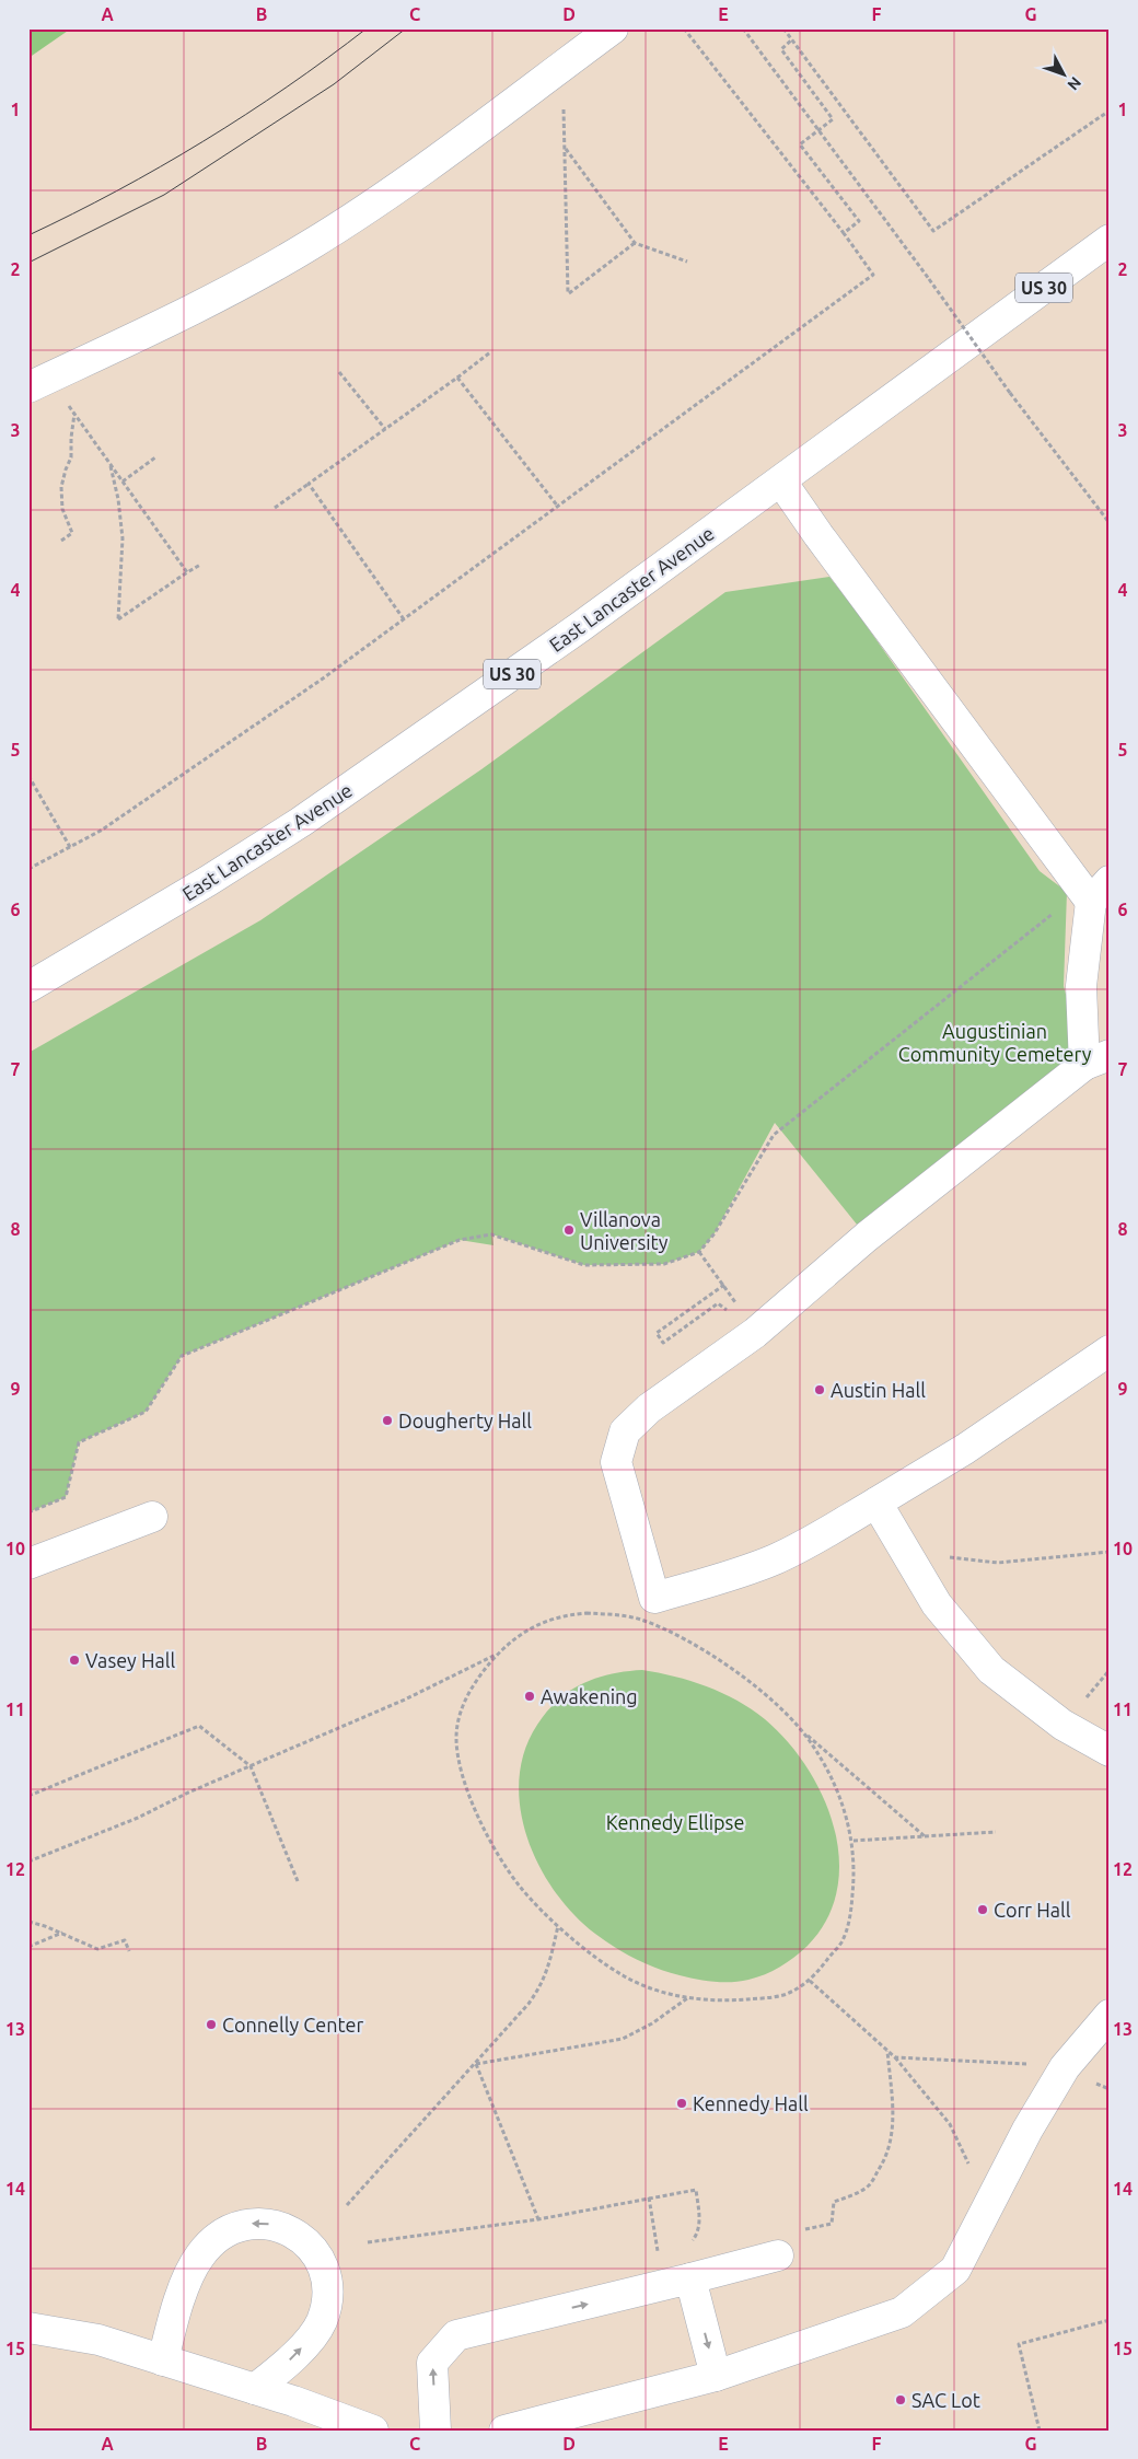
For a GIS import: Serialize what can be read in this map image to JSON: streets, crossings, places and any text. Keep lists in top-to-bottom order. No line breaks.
{"streets":{"main road":["US 30","East Lancaster Avenue"]},"parks":["Augustinian Community Cemetery","Kennedy Ellipse"],"places":["Villanova University","Austin Hall","Dougherty Hall","Vasey Hall","Awakening","Corr Hall","Connelly Center","Kennedy Hall","SAC Lot"],"north":"bottom right","grid":{"columns":["A","B","C","D","E","F","G"],"rows":["1","2","3","4","5","6","7","8","9","10","11","12","13","14","15"]}}
